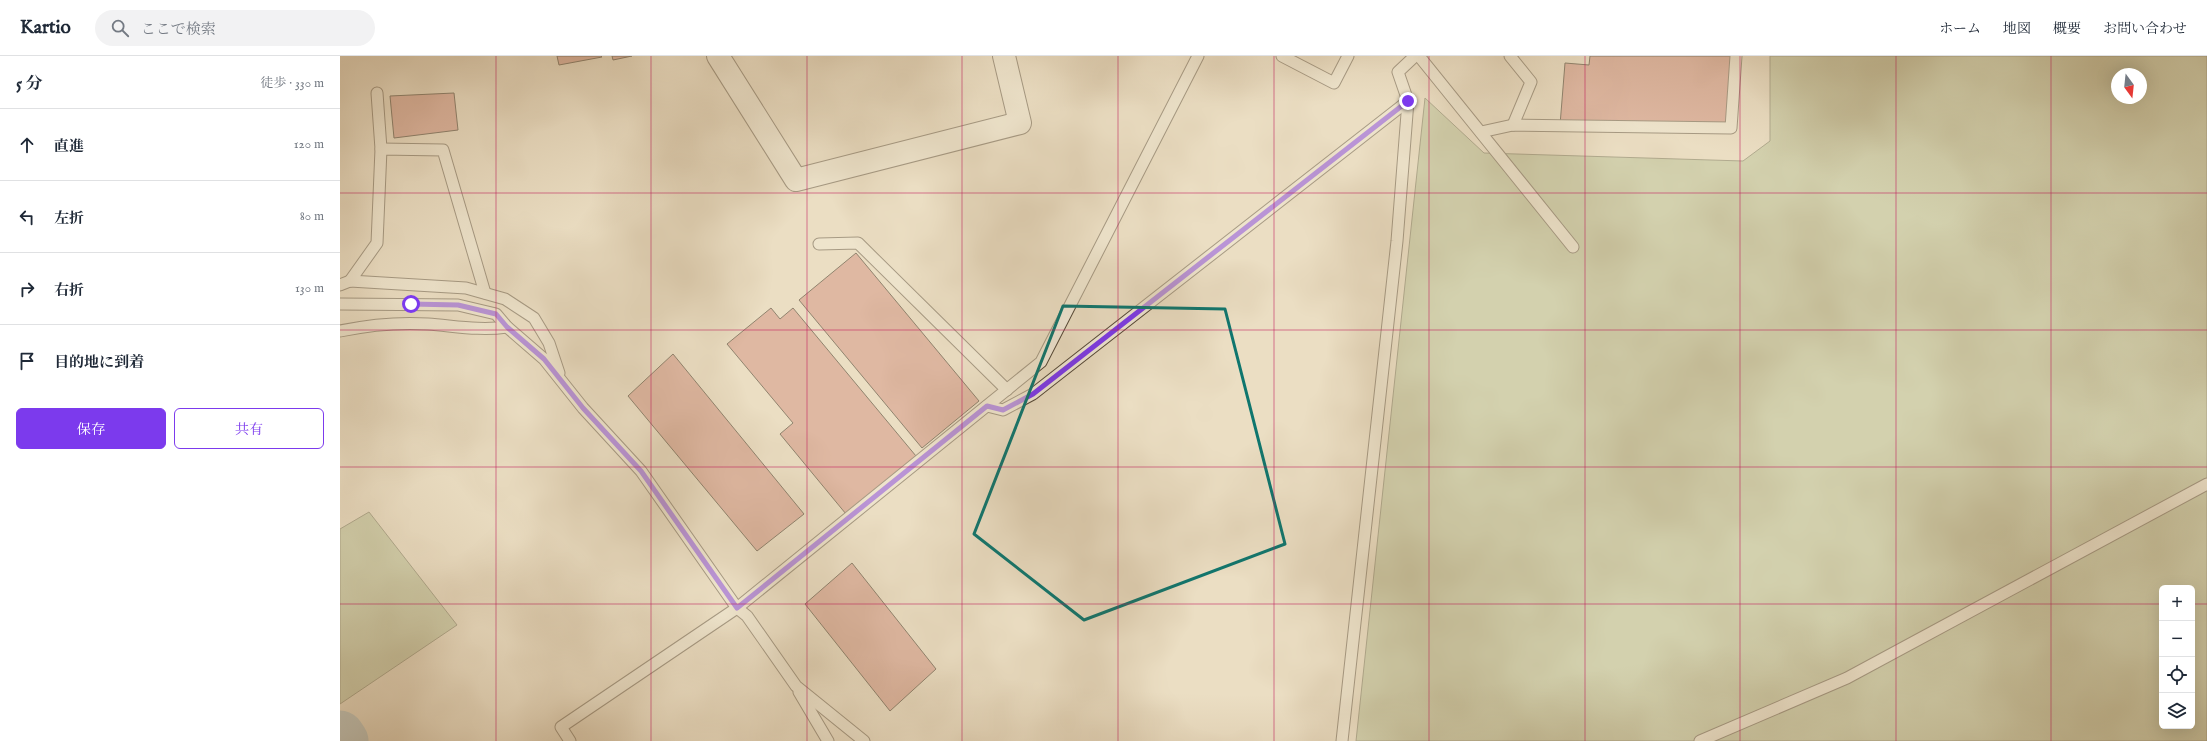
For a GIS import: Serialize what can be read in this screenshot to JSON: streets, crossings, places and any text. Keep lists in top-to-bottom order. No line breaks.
{"north":"bottom","page":{"header":"Kartio","search":"ここで検索","nav":["ホーム","地図","概要","お問い合わせ"],"heading":["5 分","徒歩 · 330 m"],"list":[["直進","120 m"],["左折","80 m"],["右折","130 m"],"目的地に到着"],"buttons":["保存","共有"],"map_buttons":["+","−"]}}
